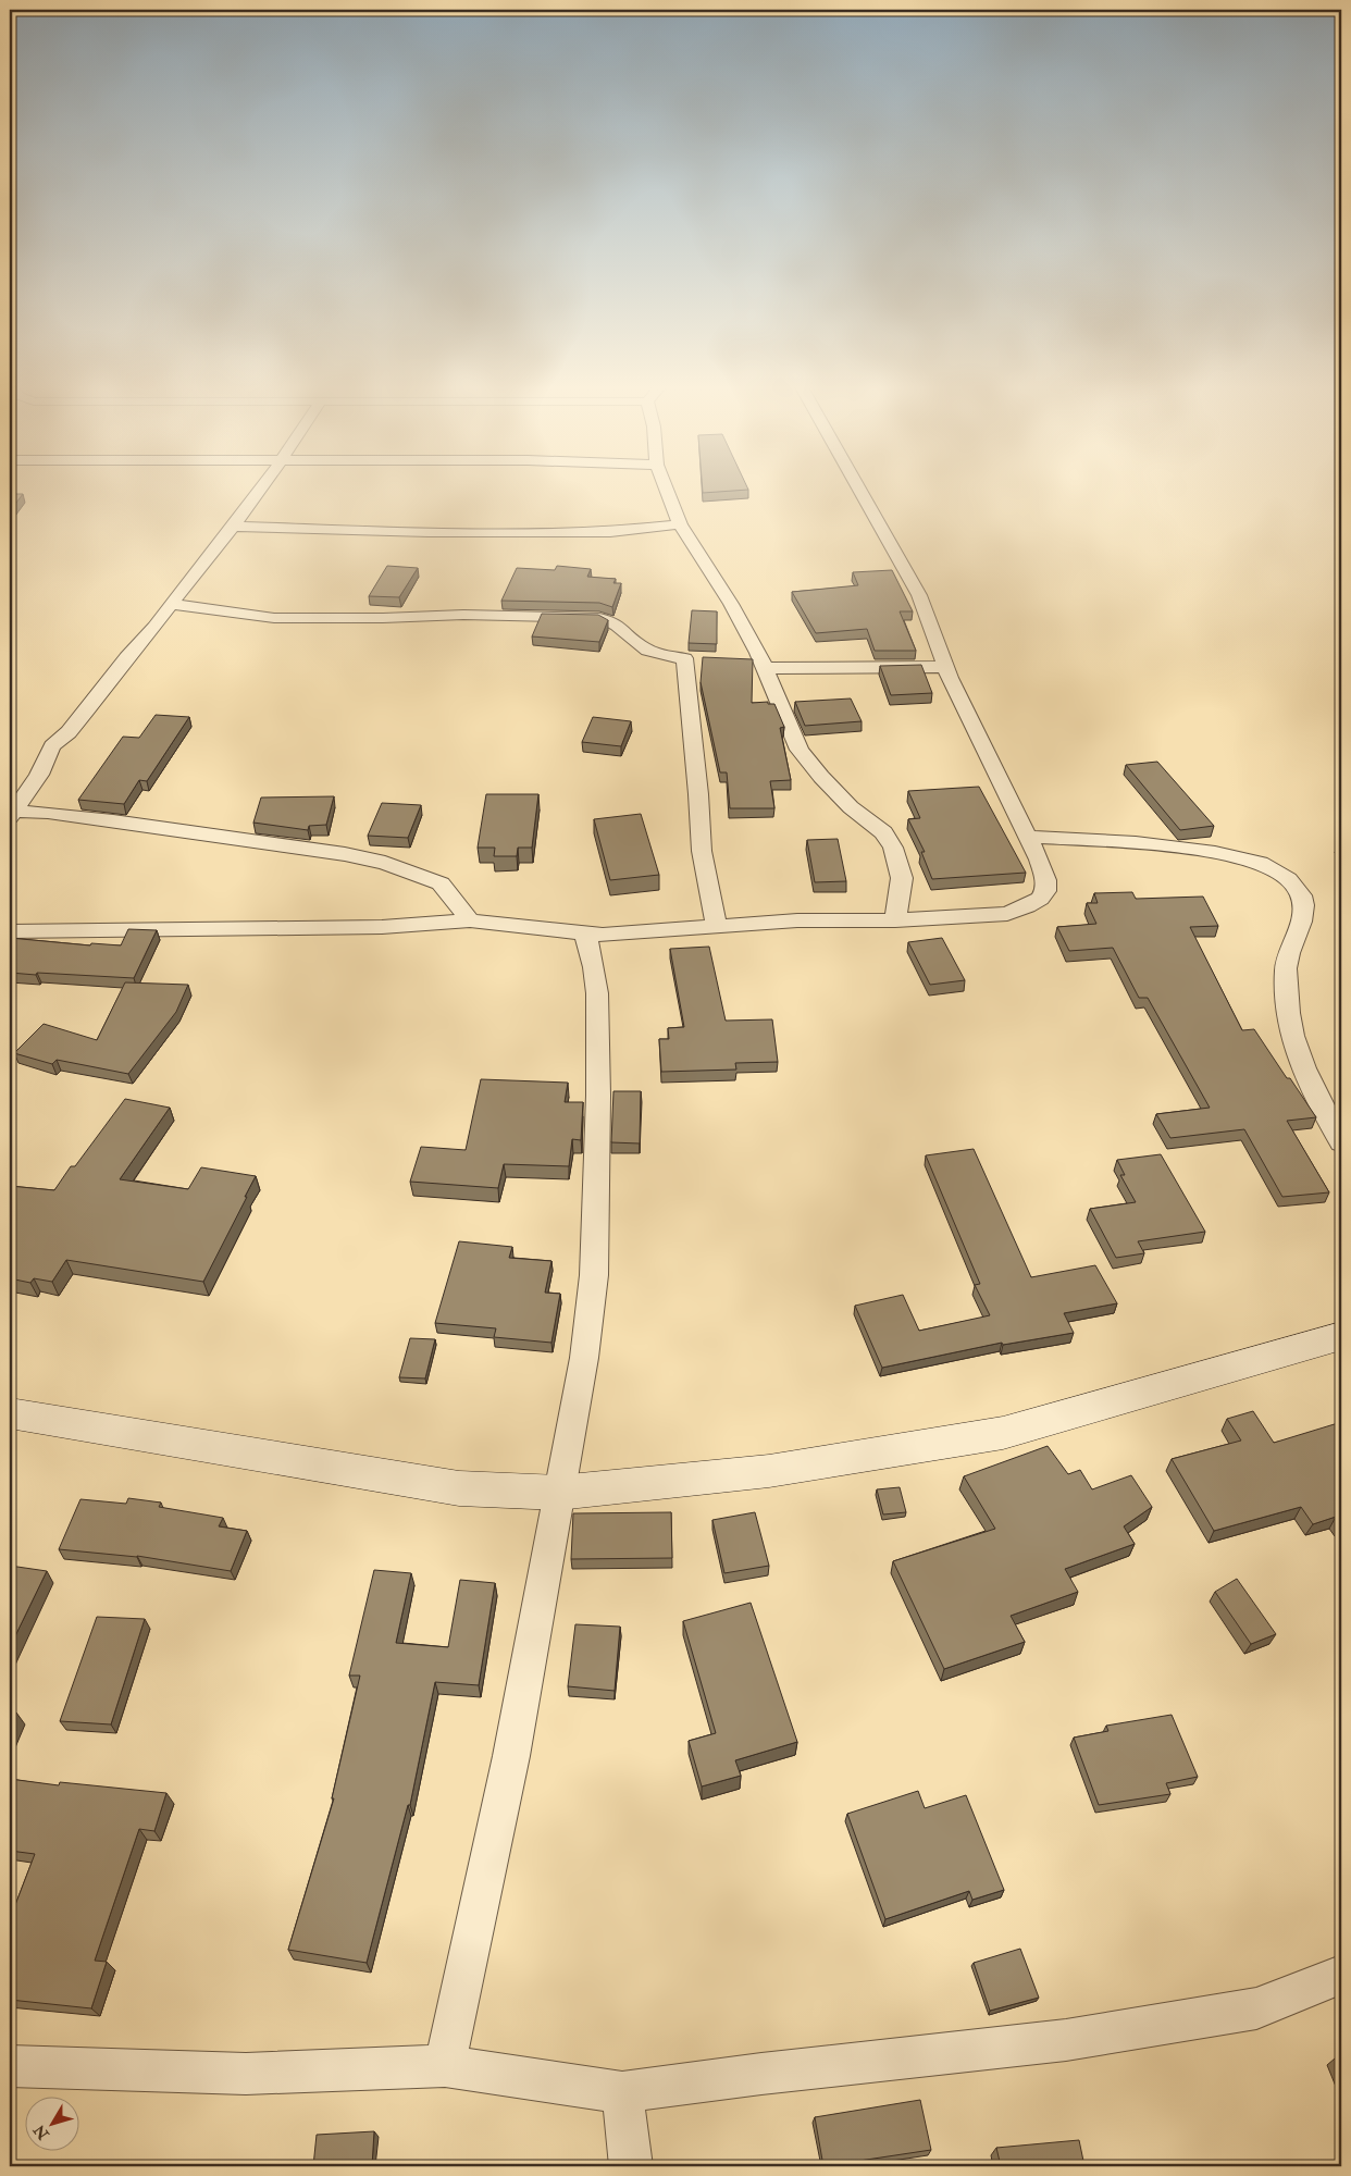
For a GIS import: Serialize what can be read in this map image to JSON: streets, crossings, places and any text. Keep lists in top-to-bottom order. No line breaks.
{"north":"bottom left"}
